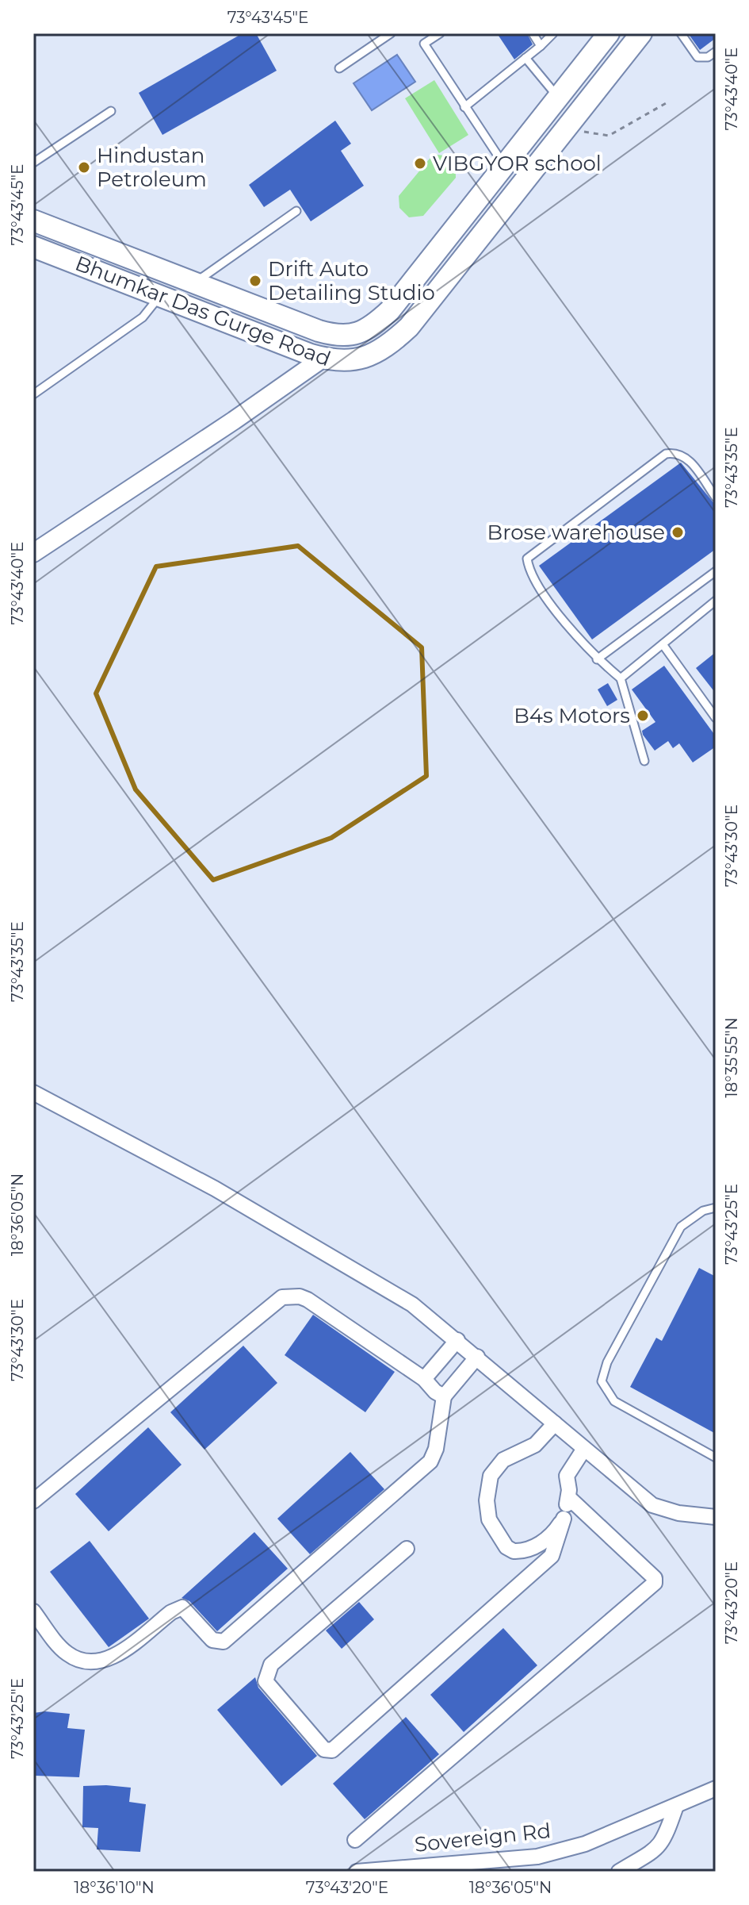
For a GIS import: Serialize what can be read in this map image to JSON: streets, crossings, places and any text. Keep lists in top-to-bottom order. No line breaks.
{"streets":{"main road":["Bhumkar Das Gurge Road"],"street":["Sovereign Rd"]},"places":["VIBGYOR school","Hindustan Petroleum","Drift Auto Detailing Studio","Brose warehouse","B4s Motors"],"coordinates":["73°43'45\"E","73°43'40\"E","73°43'35\"E","73°43'30\"E","18°35'55\"N","18°36'05\"N","73°43'25\"E","73°43'20\"E","18°36'10\"N"]}
